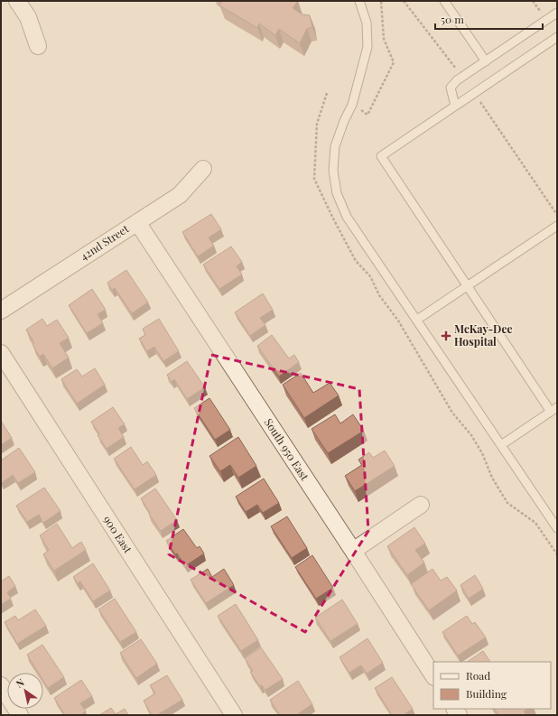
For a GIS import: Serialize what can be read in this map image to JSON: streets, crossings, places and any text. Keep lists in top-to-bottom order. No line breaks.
{"streets":{"street":["42nd Street","South 950 East","900 East"]},"crossings":[["42nd Street","South 950 East"]],"places":{"health":["McKay-Dee Hospital"]},"legend":["Road","Building"],"scale_bar":"50 m","north":"top left"}
